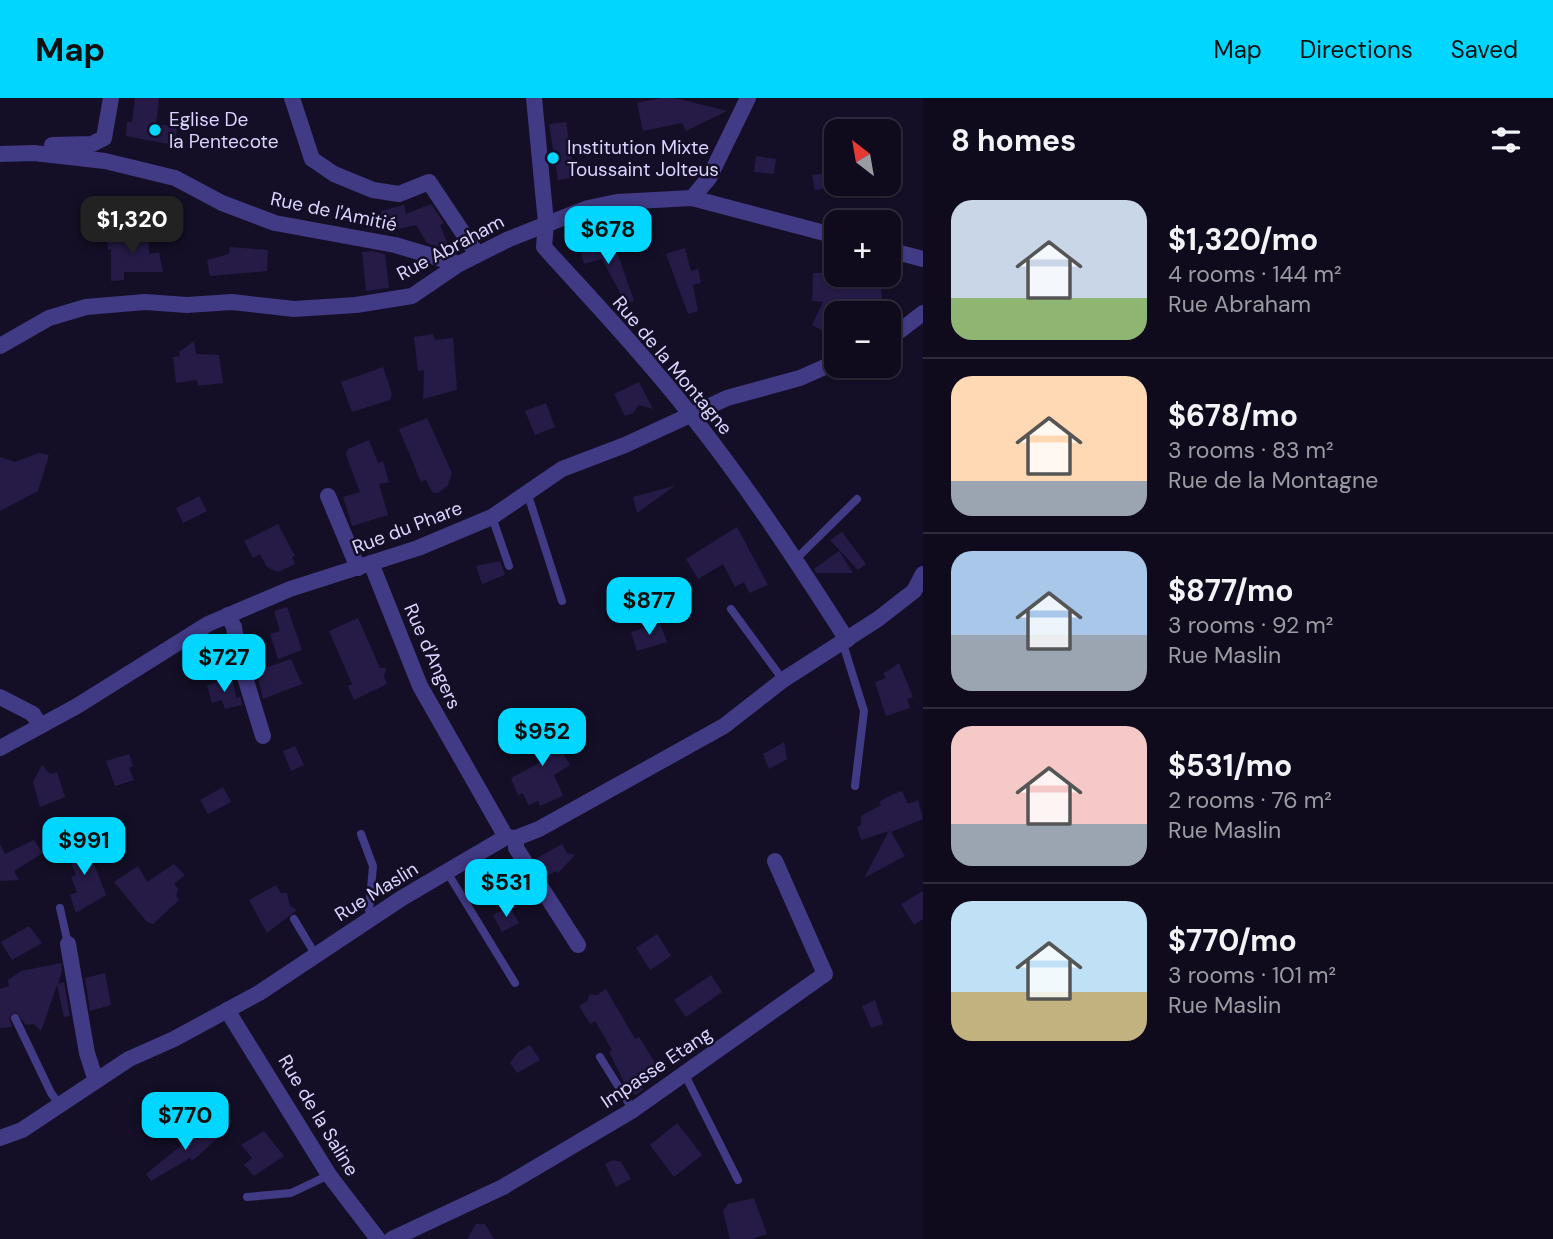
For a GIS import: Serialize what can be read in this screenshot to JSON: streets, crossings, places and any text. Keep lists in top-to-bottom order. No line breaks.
{"streets":{"street":["Rue de l'Amitié","Rue Abraham","Rue de la Montagne","Rue du Phare","Rue d'Angers","Rue Maslin","Impasse Etang","Rue de la Saline"]},"crossings":[["Rue de l'Amitié","Rue Abraham"],["Rue Abraham","Rue de la Montagne"],["Rue de la Montagne","Rue du Phare"],["Rue de la Montagne","Rue Maslin"],["Rue du Phare","Rue d'Angers"],["Rue d'Angers","Rue Maslin"],["Rue Maslin","Rue de la Saline"]],"places":["Eglise De la Pentecote","Institution Mixte Toussaint Jolteus"],"north":"top left","page":{"header":"Map","nav":["Map","Directions","Saved"],"heading":"8 homes","map_buttons":["+","−"],"list":[{"name":"$1,320/mo","note":"4 rooms · 144 m² · Rue Abraham"},{"name":"$678/mo","note":"3 rooms · 83 m² · Rue de la Montagne"},{"name":"$877/mo","note":"3 rooms · 92 m² · Rue Maslin"},{"name":"$531/mo","note":"2 rooms · 76 m² · Rue Maslin"},{"name":"$770/mo","note":"3 rooms · 101 m² · Rue Maslin"}],"price":["$1,320","$678","$877","$727","$952","$991","$531","$770"]}}
